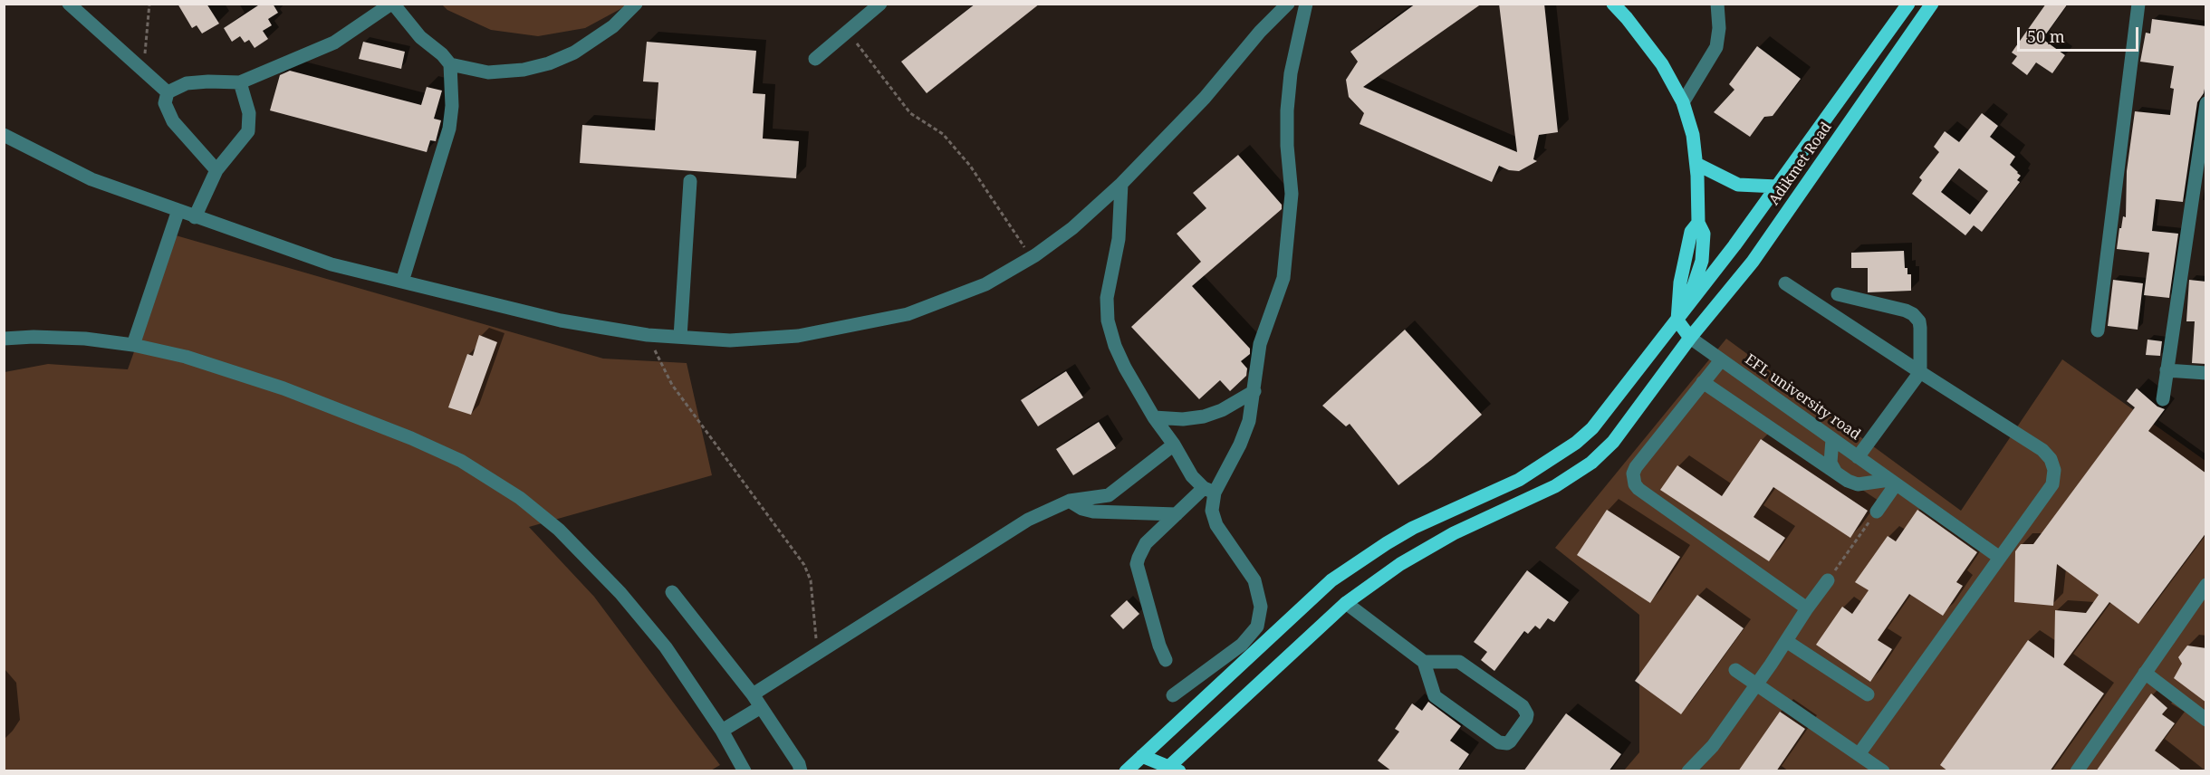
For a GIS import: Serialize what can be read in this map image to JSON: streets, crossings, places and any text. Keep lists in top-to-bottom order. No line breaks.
{"streets":{"main road":["Adikmet Road"],"street":["EFL university road"]},"crossings":[["Adikmet Road","EFL university road"]],"scale_bar":"50 m"}
